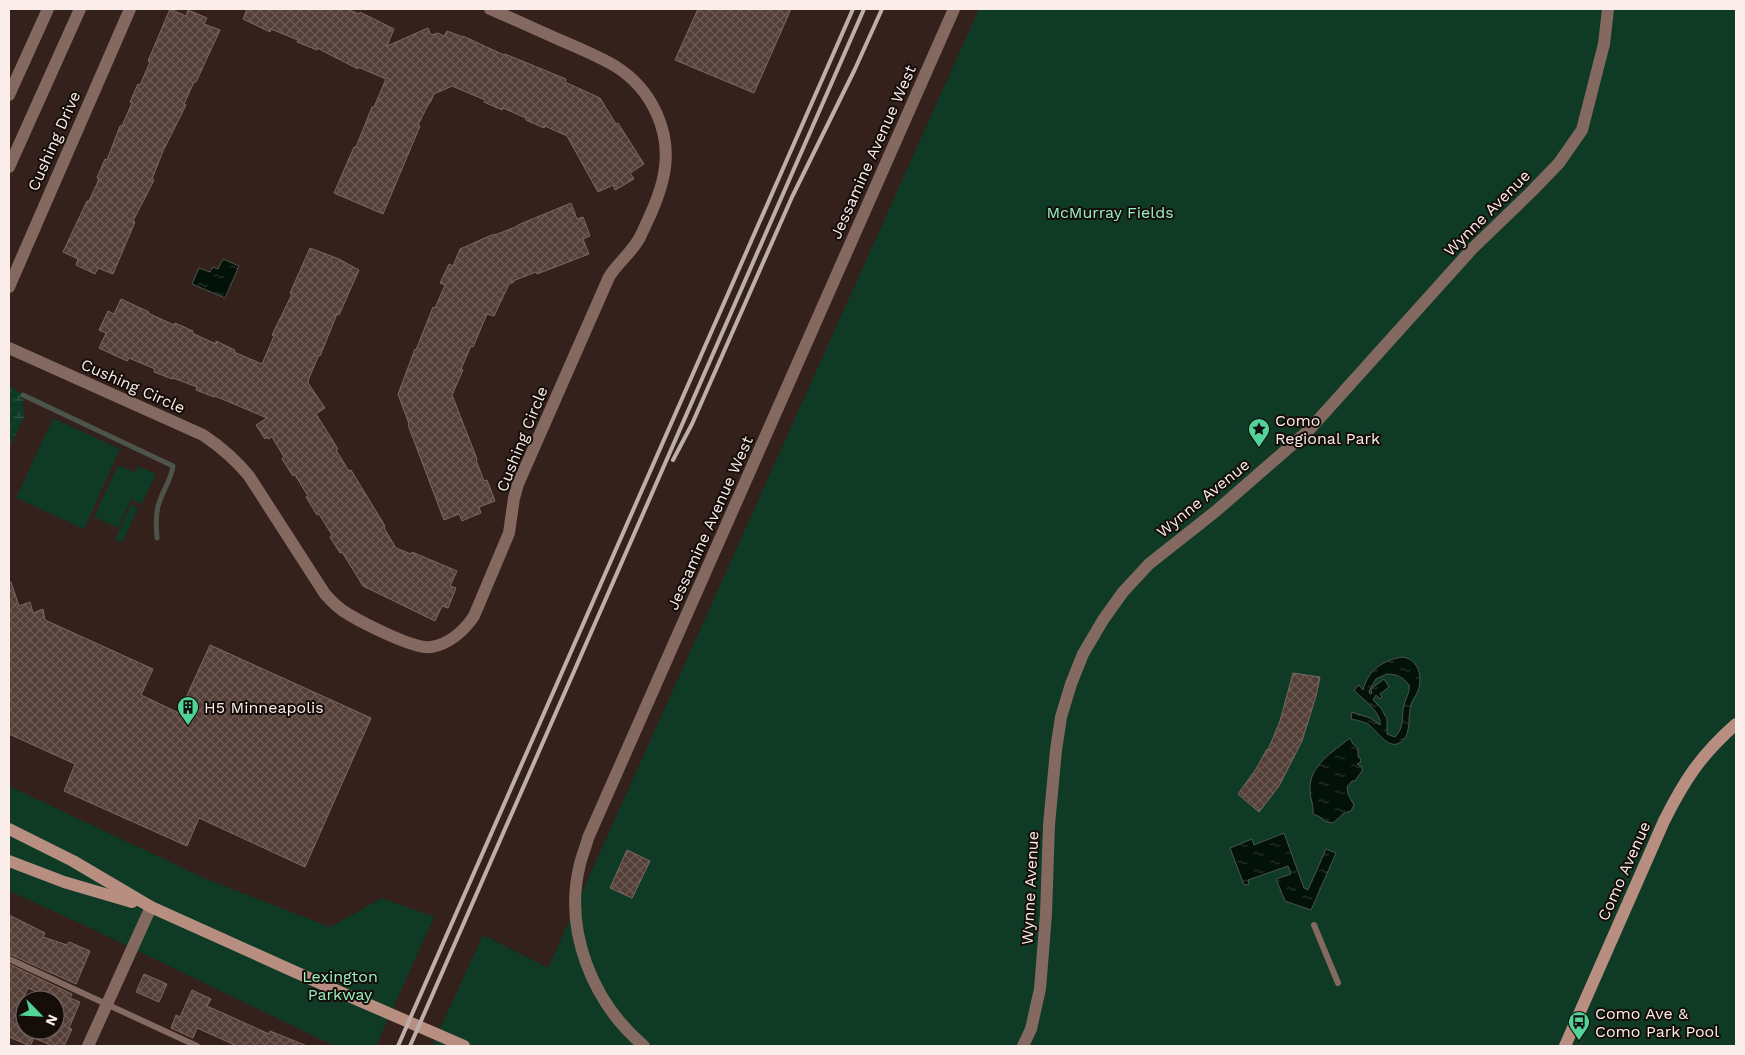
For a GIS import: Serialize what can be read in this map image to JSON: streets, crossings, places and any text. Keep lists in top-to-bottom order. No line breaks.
{"streets":{"main road":["Como Avenue"],"street":["Cushing Drive","Jessamine Avenue West","Wynne Avenue","Cushing Circle"]},"parks":["McMurray Fields","Lexington Parkway"],"places":{"place":["Como Regional Park"],"building":["H5 Minneapolis"],"bus stop":["Como Ave & Como Park Pool"]},"north":"bottom right"}
